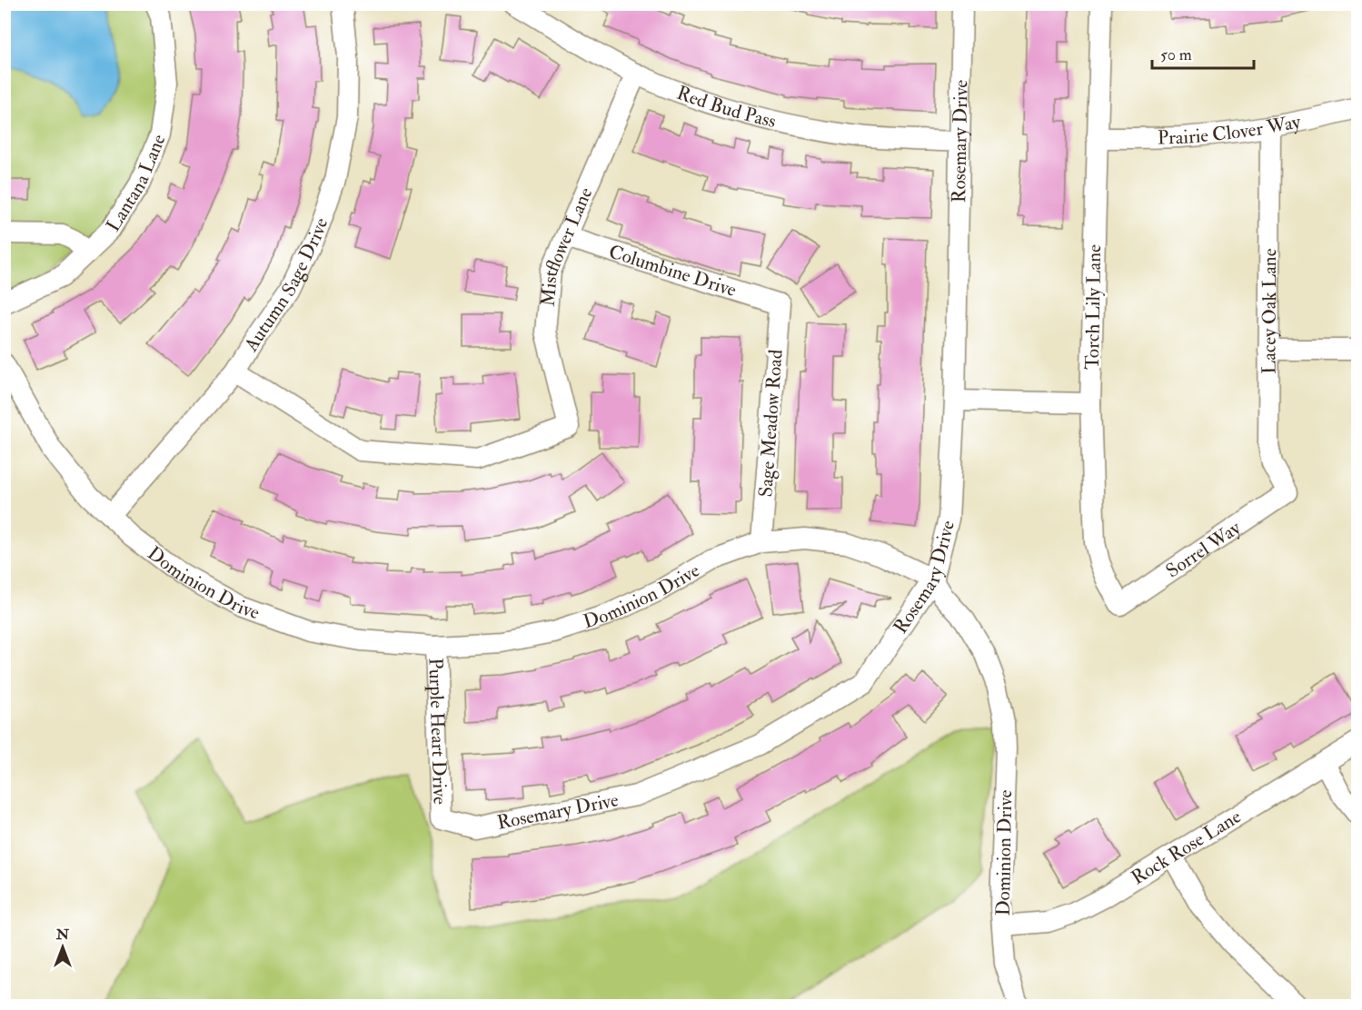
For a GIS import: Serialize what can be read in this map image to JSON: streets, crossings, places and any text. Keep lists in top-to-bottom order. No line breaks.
{"streets":{"street":["Red Bud Pass","Prairie Clover Way","Rosemary Drive","Lantana Lane","Mistflower Lane","Columbine Drive","Autumn Sage Drive","Torch Lily Lane","Lacey Oak Lane","Sage Meadow Road","Sorrel Way","Dominion Drive","Purple Heart Drive","Rock Rose Lane"]},"crossings":[["Red Bud Pass","Rosemary Drive"],["Red Bud Pass","Mistflower Lane"],["Prairie Clover Way","Torch Lily Lane"],["Prairie Clover Way","Lacey Oak Lane"],["Rosemary Drive","Dominion Drive"],["Rosemary Drive","Purple Heart Drive"],["Mistflower Lane","Columbine Drive"],["Mistflower Lane","Autumn Sage Drive"],["Columbine Drive","Sage Meadow Road"],["Autumn Sage Drive","Dominion Drive"],["Torch Lily Lane","Sorrel Way"],["Lacey Oak Lane","Sorrel Way"],["Sage Meadow Road","Dominion Drive"],["Dominion Drive","Purple Heart Drive"],["Dominion Drive","Rock Rose Lane"]],"scale_bar":"50 m","north":"top"}
